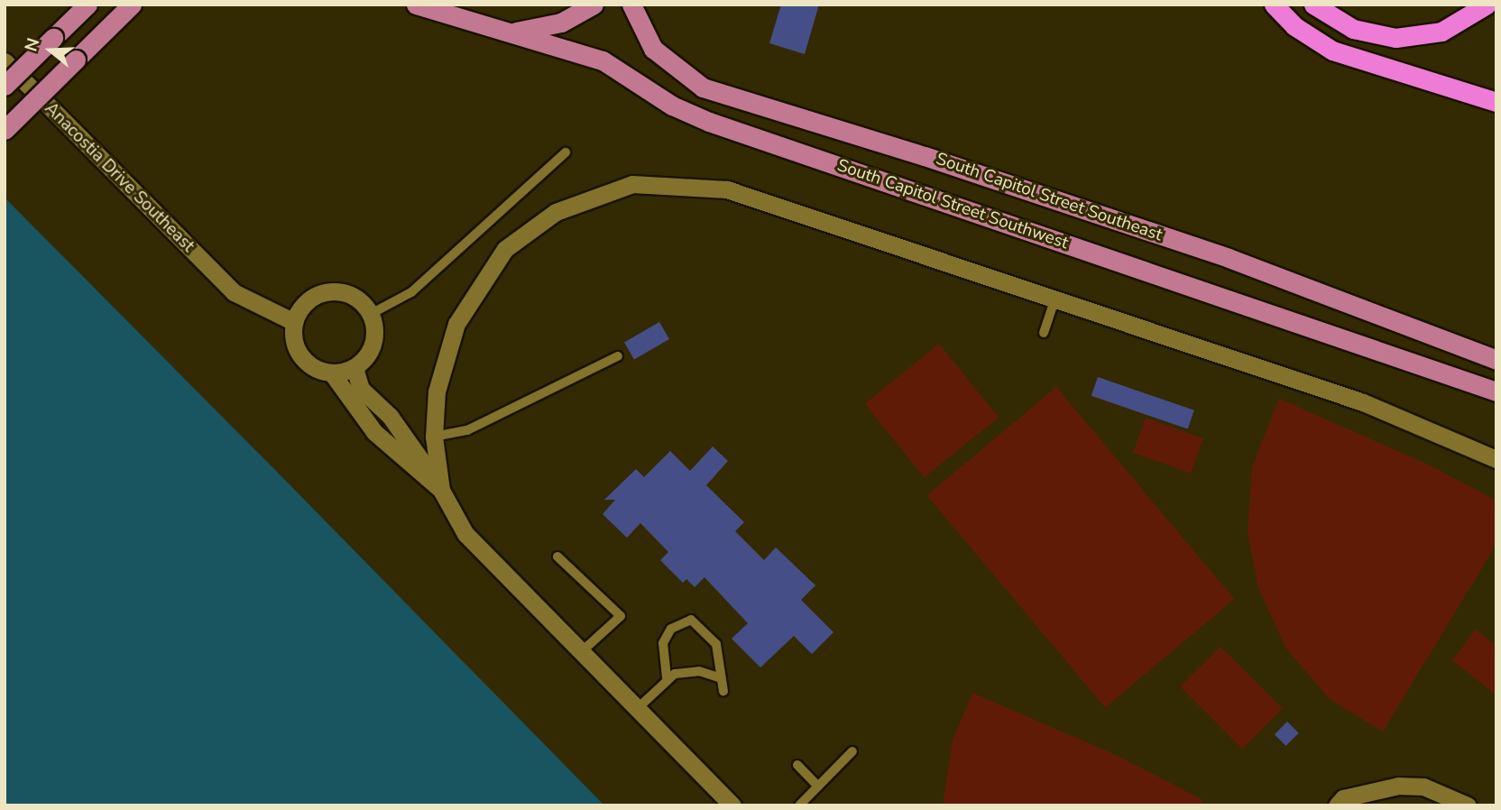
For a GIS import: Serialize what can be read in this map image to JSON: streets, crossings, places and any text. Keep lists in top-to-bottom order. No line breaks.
{"streets":{"main road":["South Capitol Street Southeast","South Capitol Street Southwest"],"street":["Anacostia Drive Southeast"]},"north":"left"}
